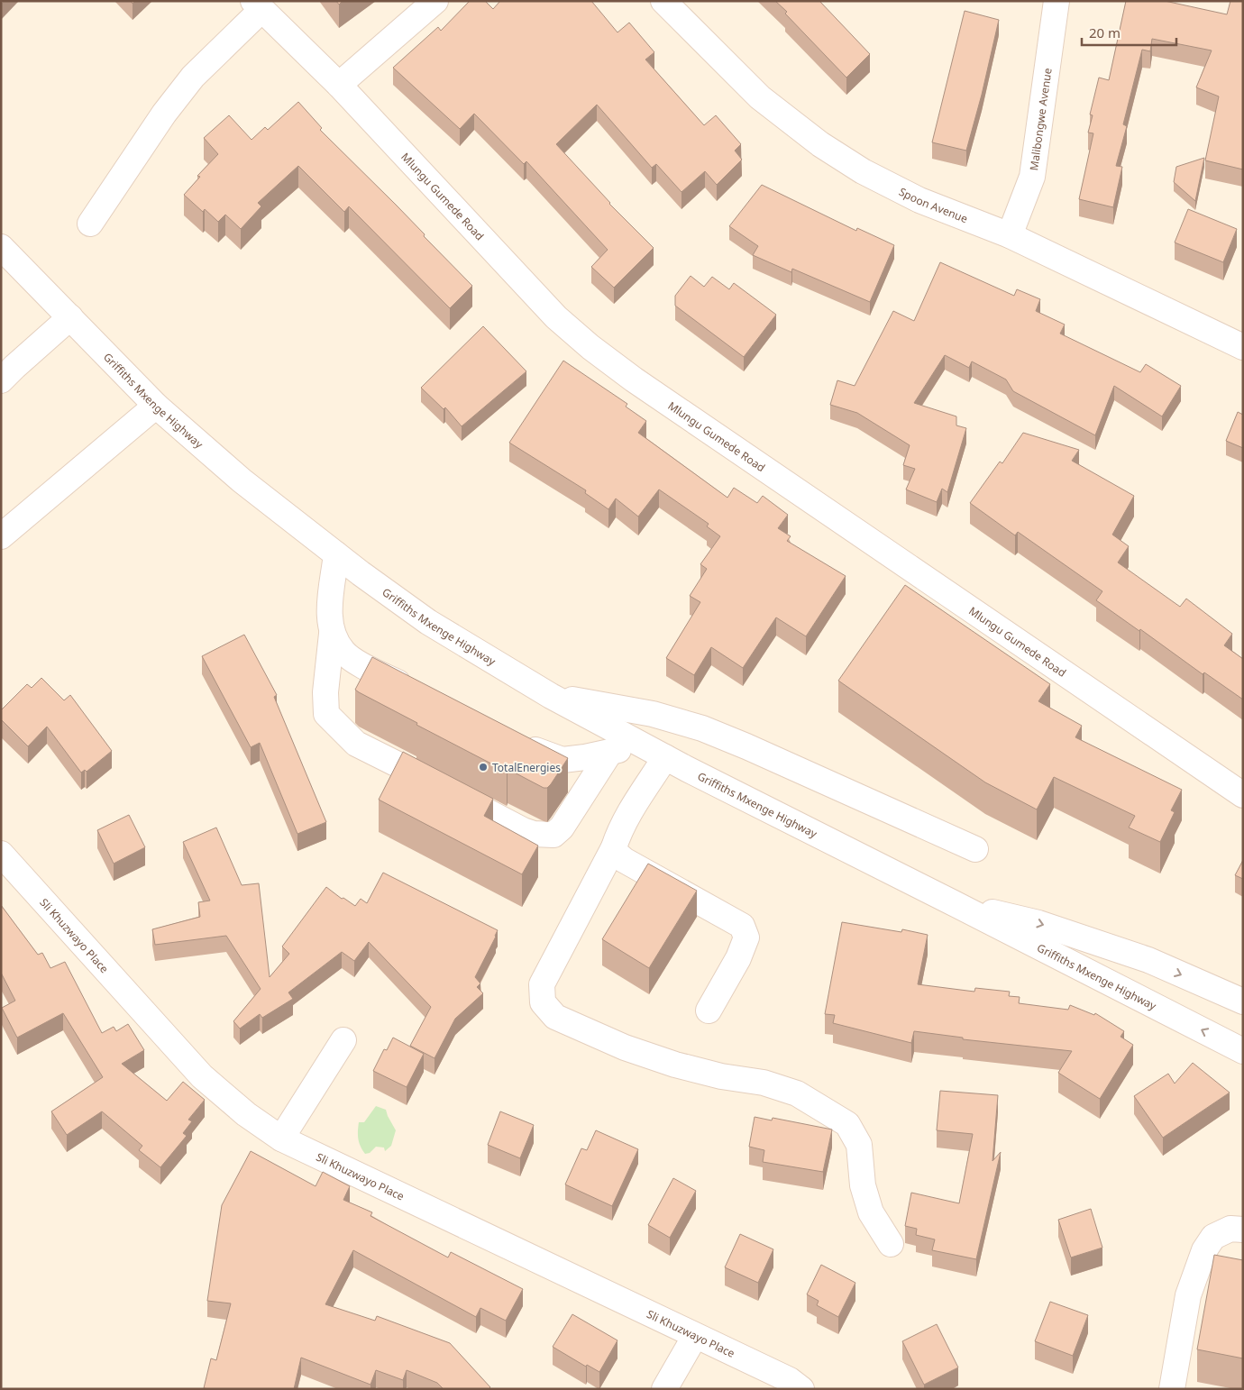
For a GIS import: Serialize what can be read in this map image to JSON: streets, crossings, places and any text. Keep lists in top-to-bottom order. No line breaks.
{"streets":{"street":["Malibongwe Avenue","Mlungu Gumede Road","Spoon Avenue","Griffiths Mxenge Highway","Sli Khuzwayo Place"]},"crossings":[["Malibongwe Avenue","Spoon Avenue"]],"places":["TotalEnergies"],"scale_bar":"20 m"}
